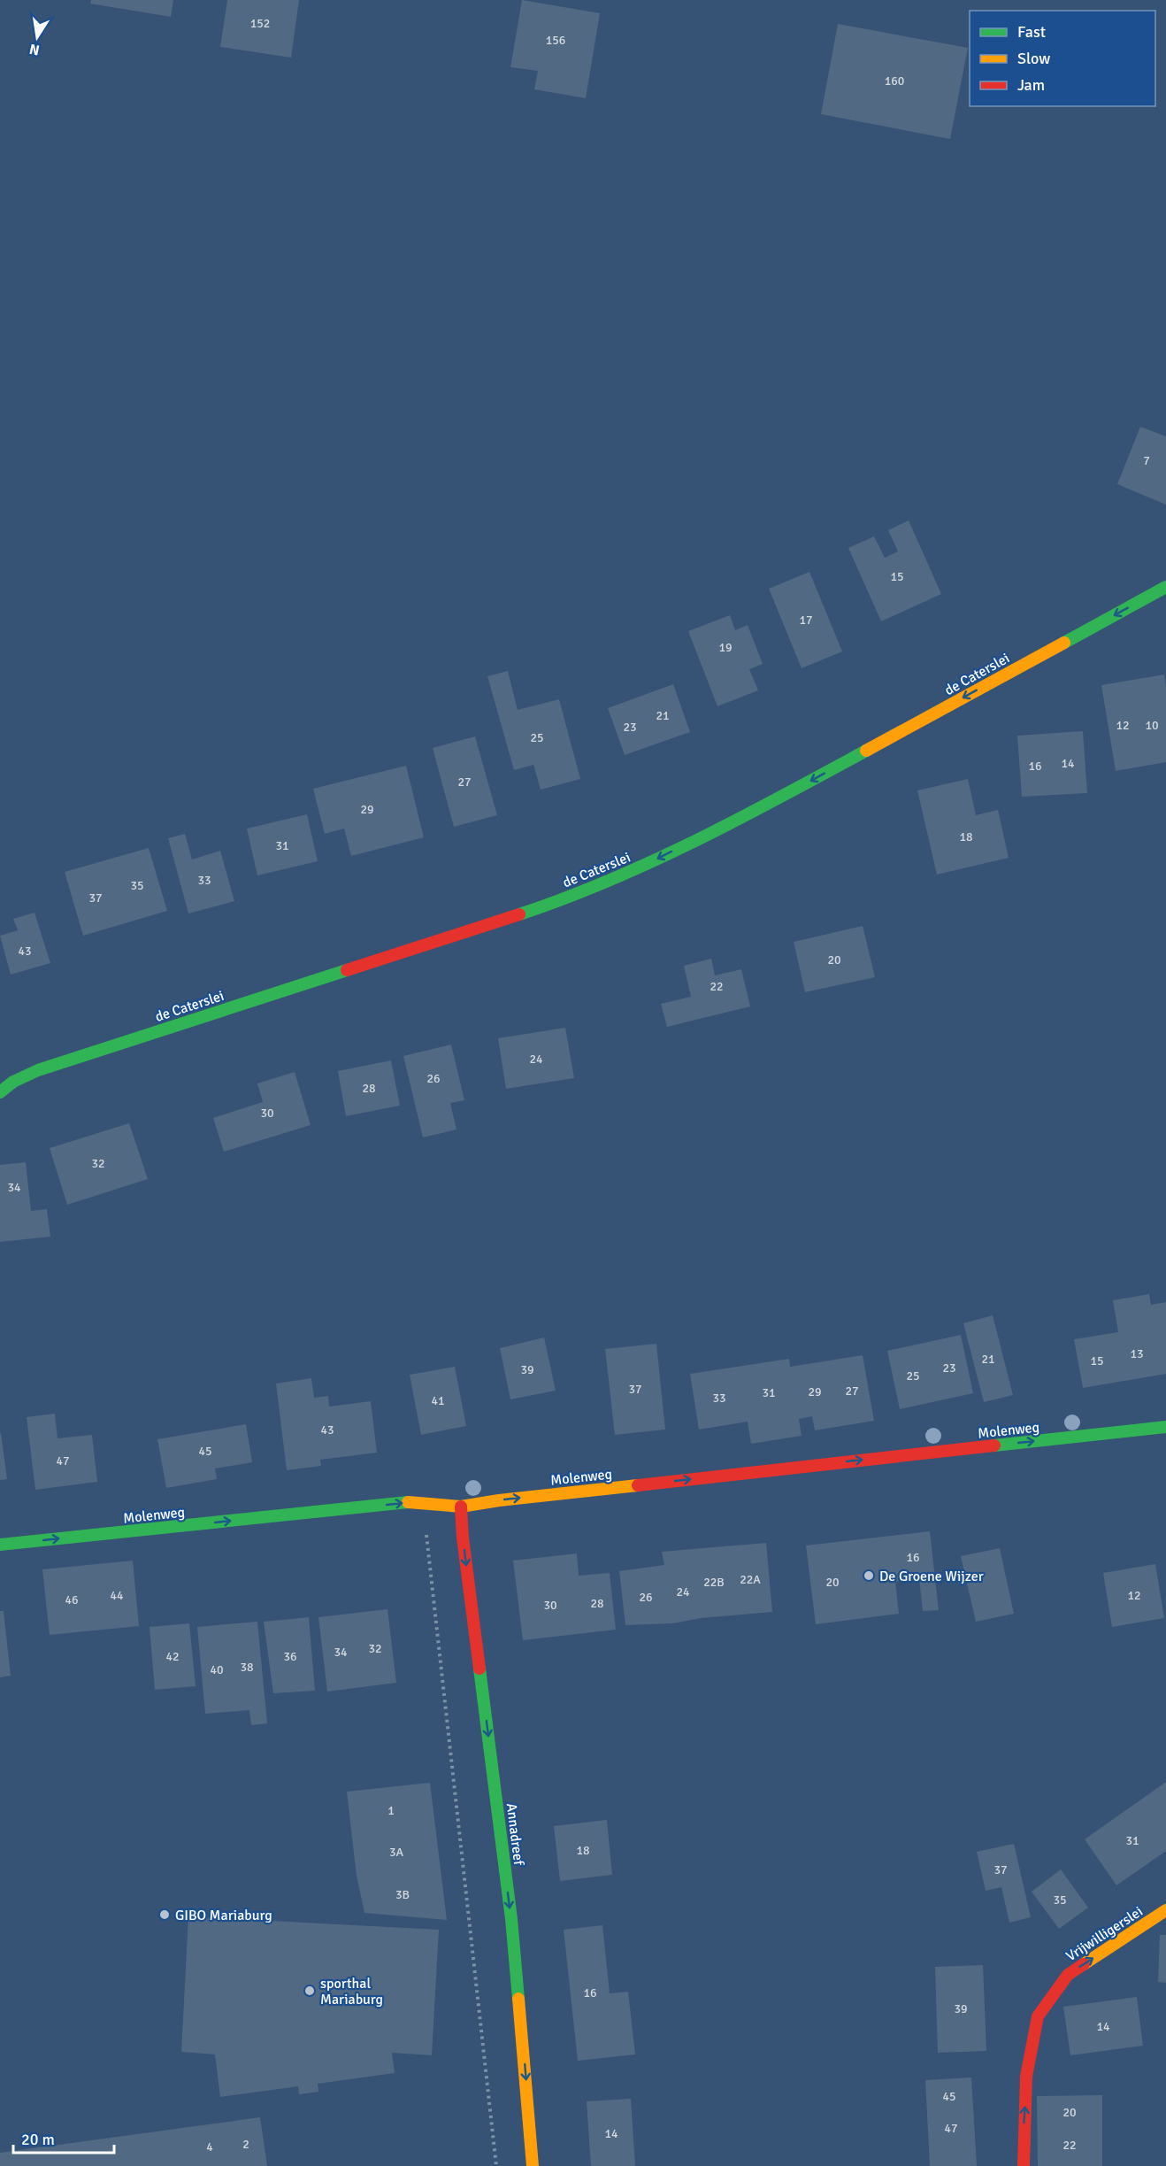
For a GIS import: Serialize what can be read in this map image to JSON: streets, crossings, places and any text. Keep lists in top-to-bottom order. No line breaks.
{"streets":{"street":["de Caterslei","Molenweg","Annadreef","Vrijwilligerslei"]},"crossings":[["Molenweg","Annadreef"]],"one_way":["de Caterslei","Molenweg","Annadreef","Vrijwilligerslei"],"places":["De Groene Wijzer","GIBO Mariaburg","sporthal Mariaburg"],"house_numbers":["152","156","160","7","15","17","19","21","12","10","23","25","14","16","27","29","18","31","33","35","37","43","20","22","24","26","28","30","32","34","13","21","15","23","39","25","37","27","29","31","33","41","43","45","47","16","22A","22B","20","24","44","12","26","46","28","30","32","34","42","36","38","40","1","31","18","3A","37","3B","35","16","39","14","45","20","47","14","2","22","4"],"legend":["Fast","Slow","Jam"],"scale_bar":"20 m","north":"bottom"}
